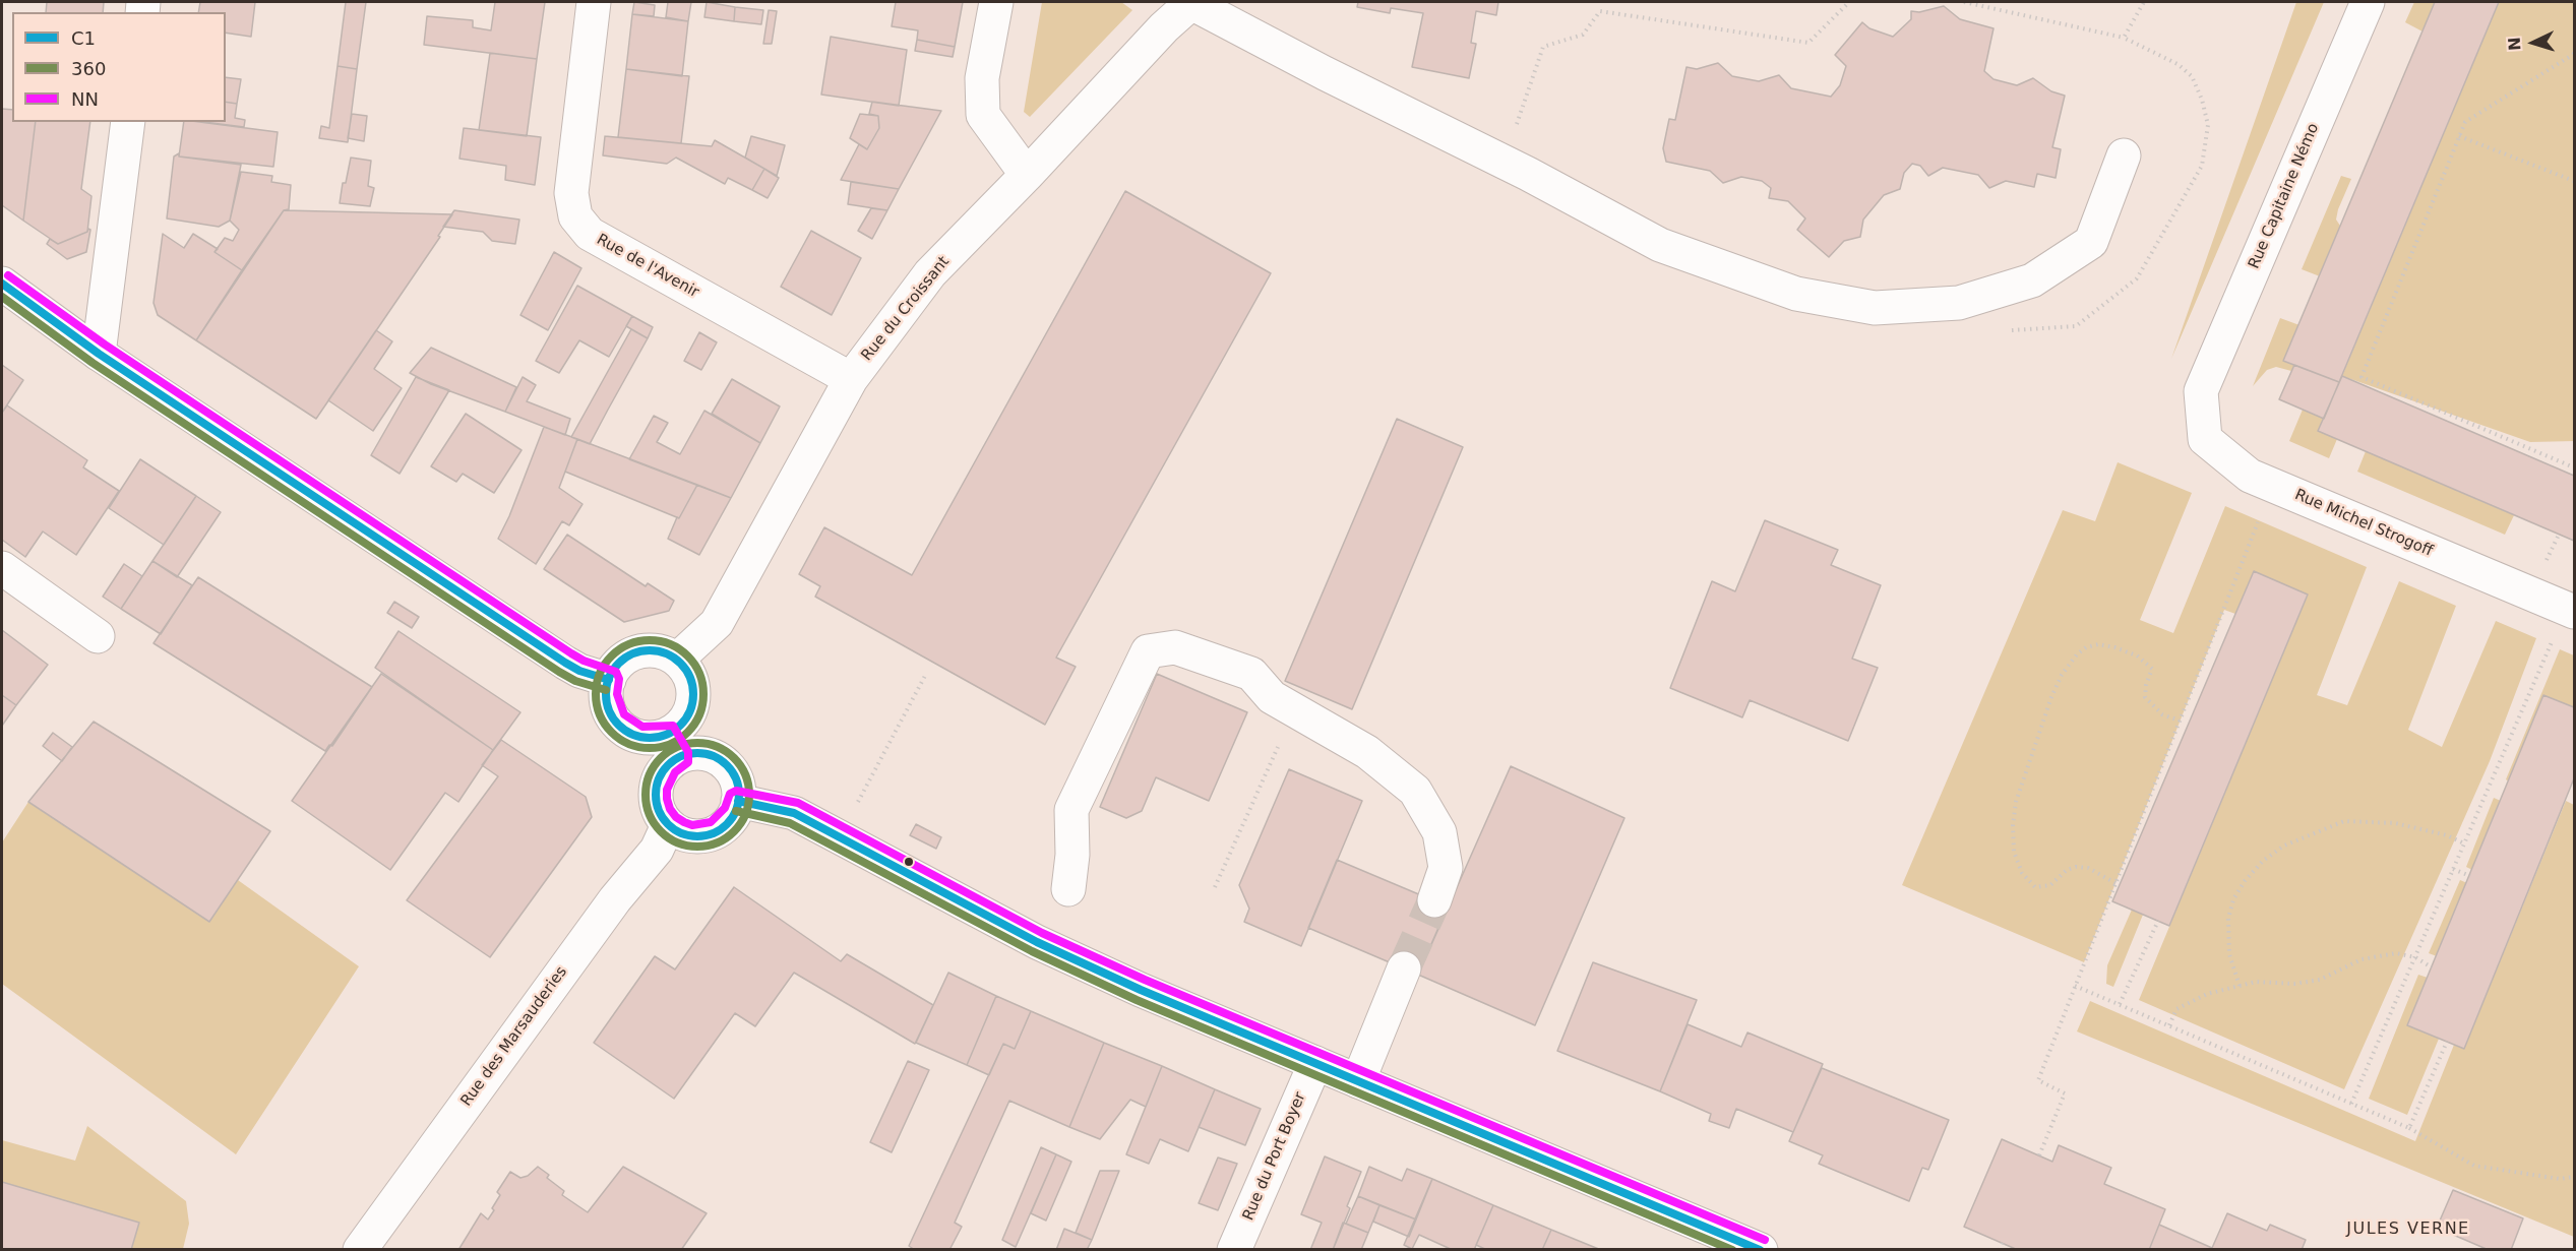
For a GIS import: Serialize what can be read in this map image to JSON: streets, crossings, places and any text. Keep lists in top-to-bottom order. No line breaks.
{"streets":{"street":["Rue Capitaine Némo","Rue de l'Avenir","Rue du Croissant","Rue Michel Strogoff","Rue des Marsauderies","Rue du Port Boyer"]},"crossings":[["Rue Capitaine Némo","Rue Michel Strogoff"],["Rue de l'Avenir","Rue du Croissant"]],"districts":["JULES VERNE"],"lines":["transit line NN","transit line C1","transit line 360"],"legend":["C1","360","NN"],"north":"left"}
